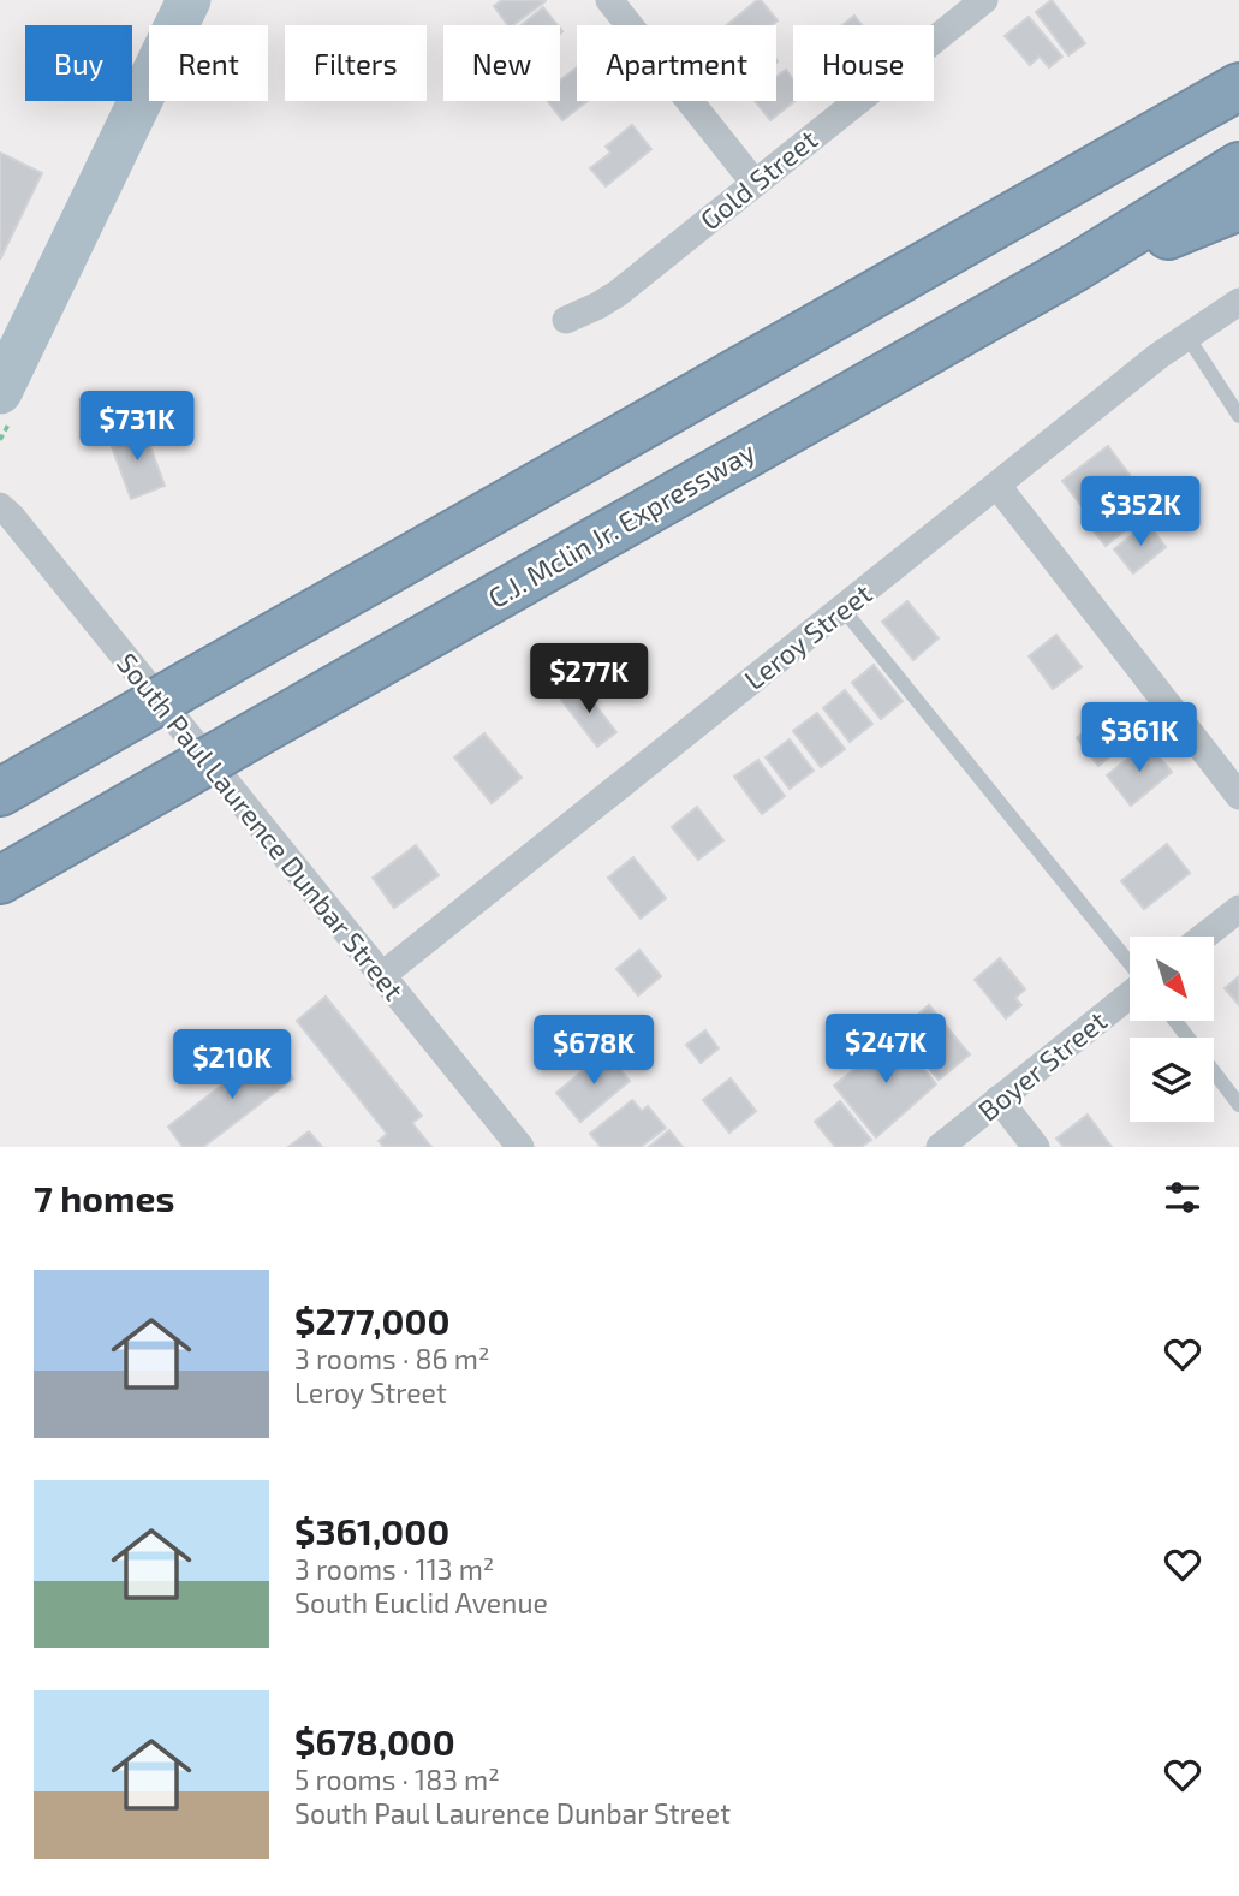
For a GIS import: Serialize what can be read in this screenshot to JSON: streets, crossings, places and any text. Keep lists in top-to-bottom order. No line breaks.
{"streets":{"highway":["C.J. Mclin Jr. Expressway"],"street":["Gold Street","Leroy Street","South Paul Laurence Dunbar Street","Boyer Street"]},"crossings":[["Leroy Street","South Paul Laurence Dunbar Street"]],"north":"bottom right","page":{"chip":["Buy","Rent","Filters","New","Apartment","House"],"price":["$731K","$352K","$277K","$361K","$247K","$678K","$210K"],"heading":"7 homes","list":[{"name":"$277,000","note":"3 rooms · 86 m² · Leroy Street"},{"name":"$361,000","note":"3 rooms · 113 m² · South Euclid Avenue"},{"name":"$678,000","note":"5 rooms · 183 m² · South Paul Laurence Dunbar Street"}]}}
